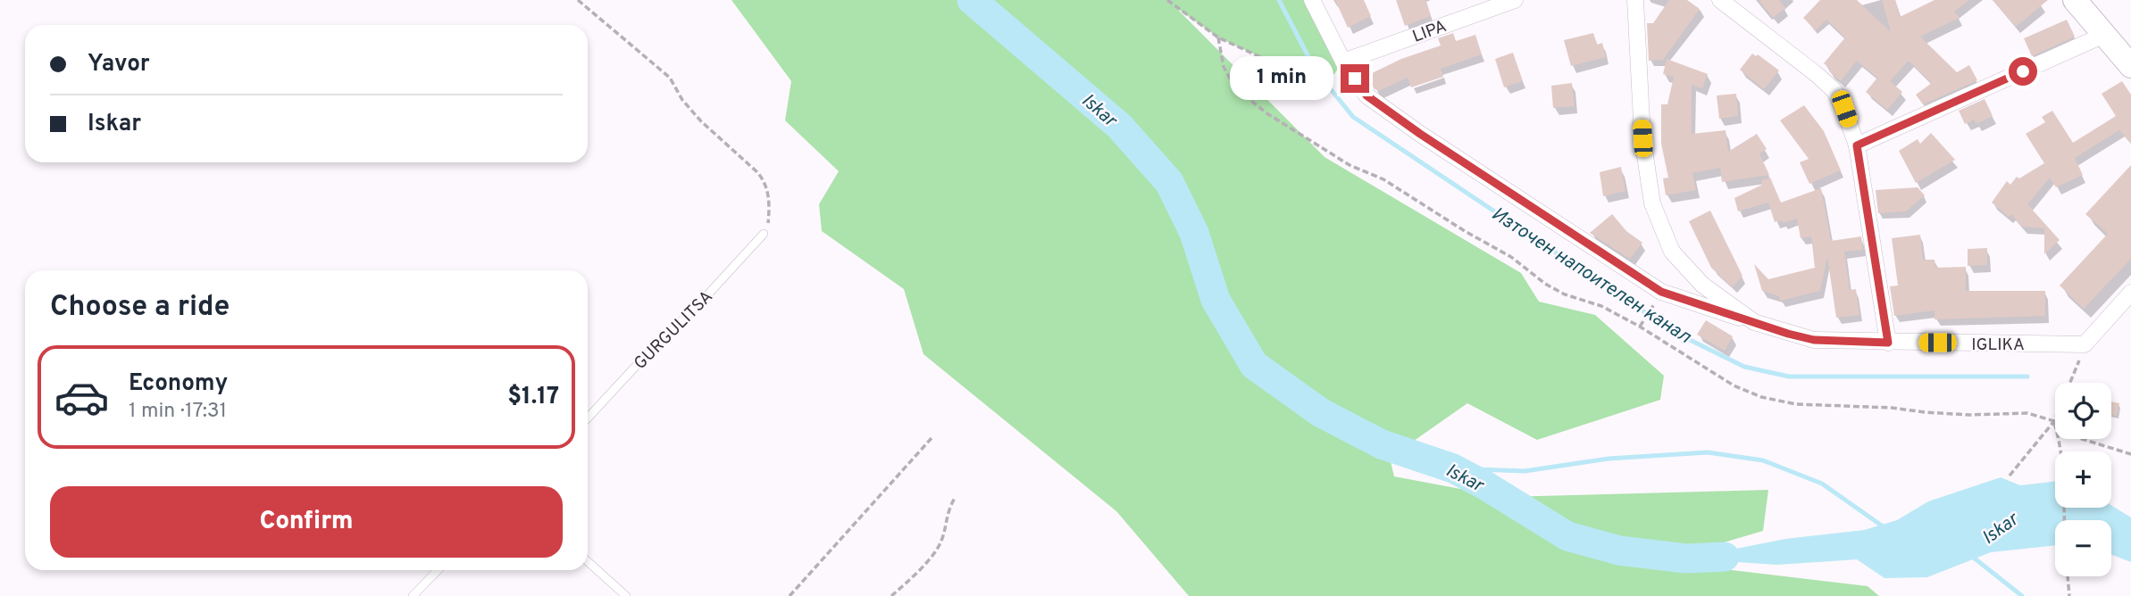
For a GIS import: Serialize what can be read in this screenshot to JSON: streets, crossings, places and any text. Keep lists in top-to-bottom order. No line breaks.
{"streets":{"street":["LIPA","IGLIKA"],"lane":["GURGULITSA"]},"water":["Iskar","Източен напоителен канал"],"page":{"banner":["Yavor","Iskar"],"bubble":"1 min","heading":"Choose a ride","list":[{"name":"Economy","note":"1 min · 17:31","value":"$1.17"}],"map_buttons":["+","−"],"buttons":"Confirm"}}
